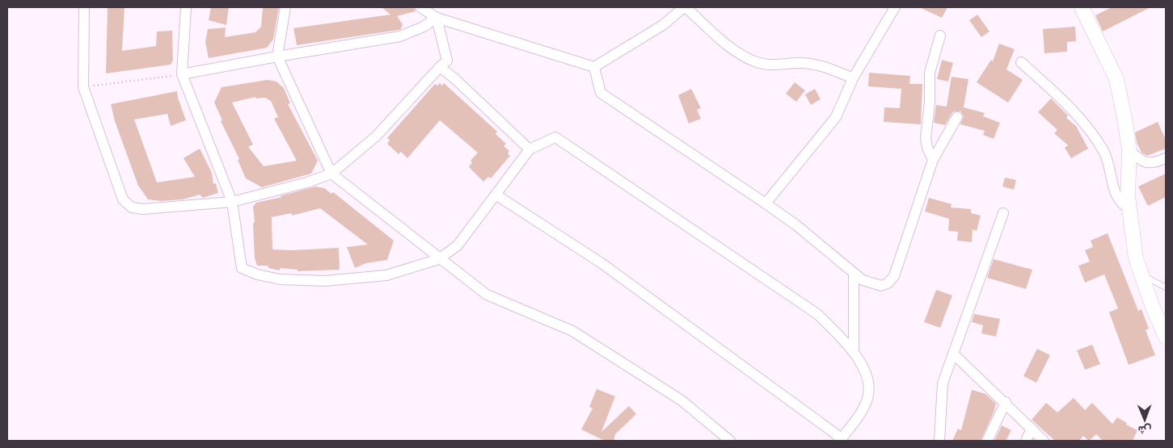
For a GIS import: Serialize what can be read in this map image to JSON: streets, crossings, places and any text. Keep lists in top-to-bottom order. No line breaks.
{"north":"bottom"}
